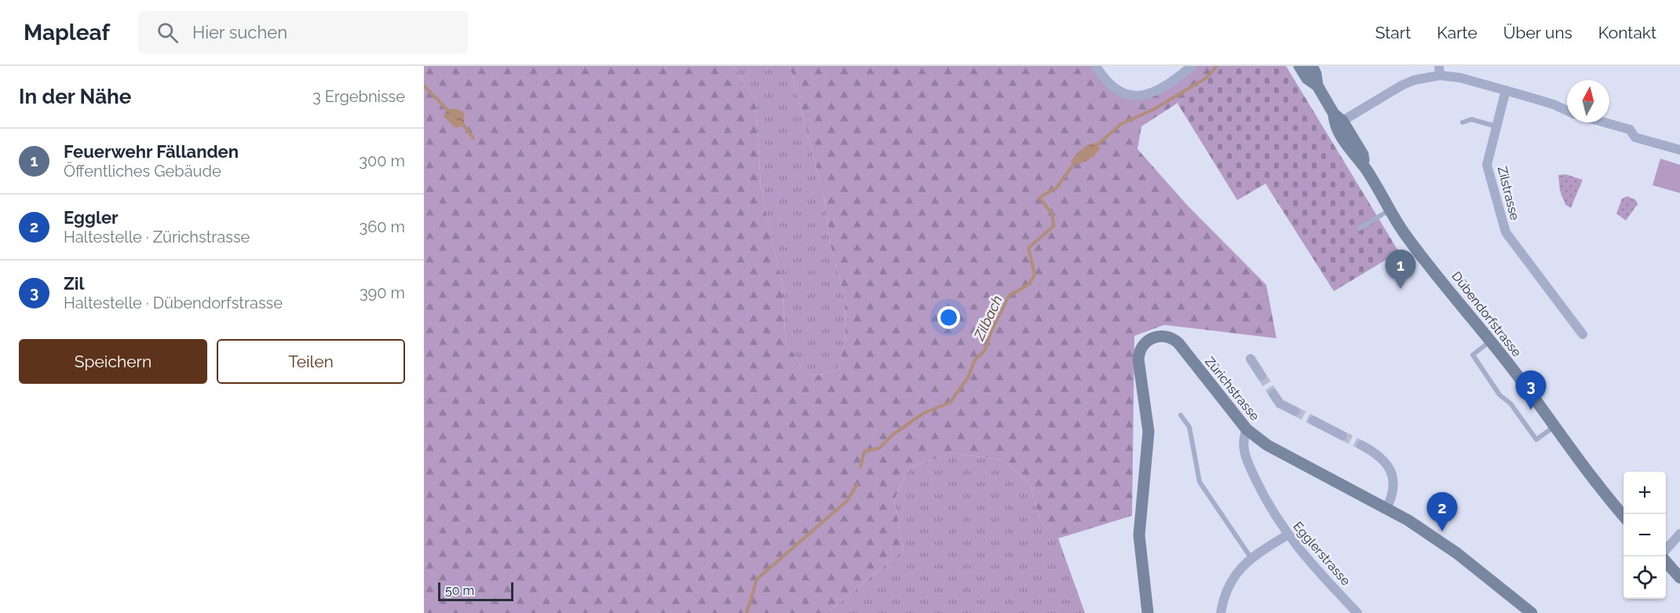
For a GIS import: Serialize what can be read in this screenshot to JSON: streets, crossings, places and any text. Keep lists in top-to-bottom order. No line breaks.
{"streets":{"main road":["Dübendorfstrasse","Zürichstrasse"],"street":["Zilstrasse","Egglerstrasse"]},"crossings":[["Zürichstrasse","Egglerstrasse"]],"water":["Zilbach"],"scale_bar":"50 m","north":"top","page":{"header":"Mapleaf","search":"Hier suchen","nav":["Start","Karte","Über uns","Kontakt"],"heading":["In der Nähe","3 Ergebnisse"],"list":[{"mark":"1","name":"Feuerwehr Fällanden","note":"Öffentliches Gebäude","value":"300 m"},{"mark":"2","name":"Eggler","note":"Haltestelle · Zürichstrasse","value":"360 m"},{"mark":"3","name":"Zil","note":"Haltestelle · Dübendorfstrasse","value":"390 m"}],"pins":["1","3","2"],"buttons":["Speichern","Teilen"],"map_buttons":["+","−"],"scale":"50 m"}}
